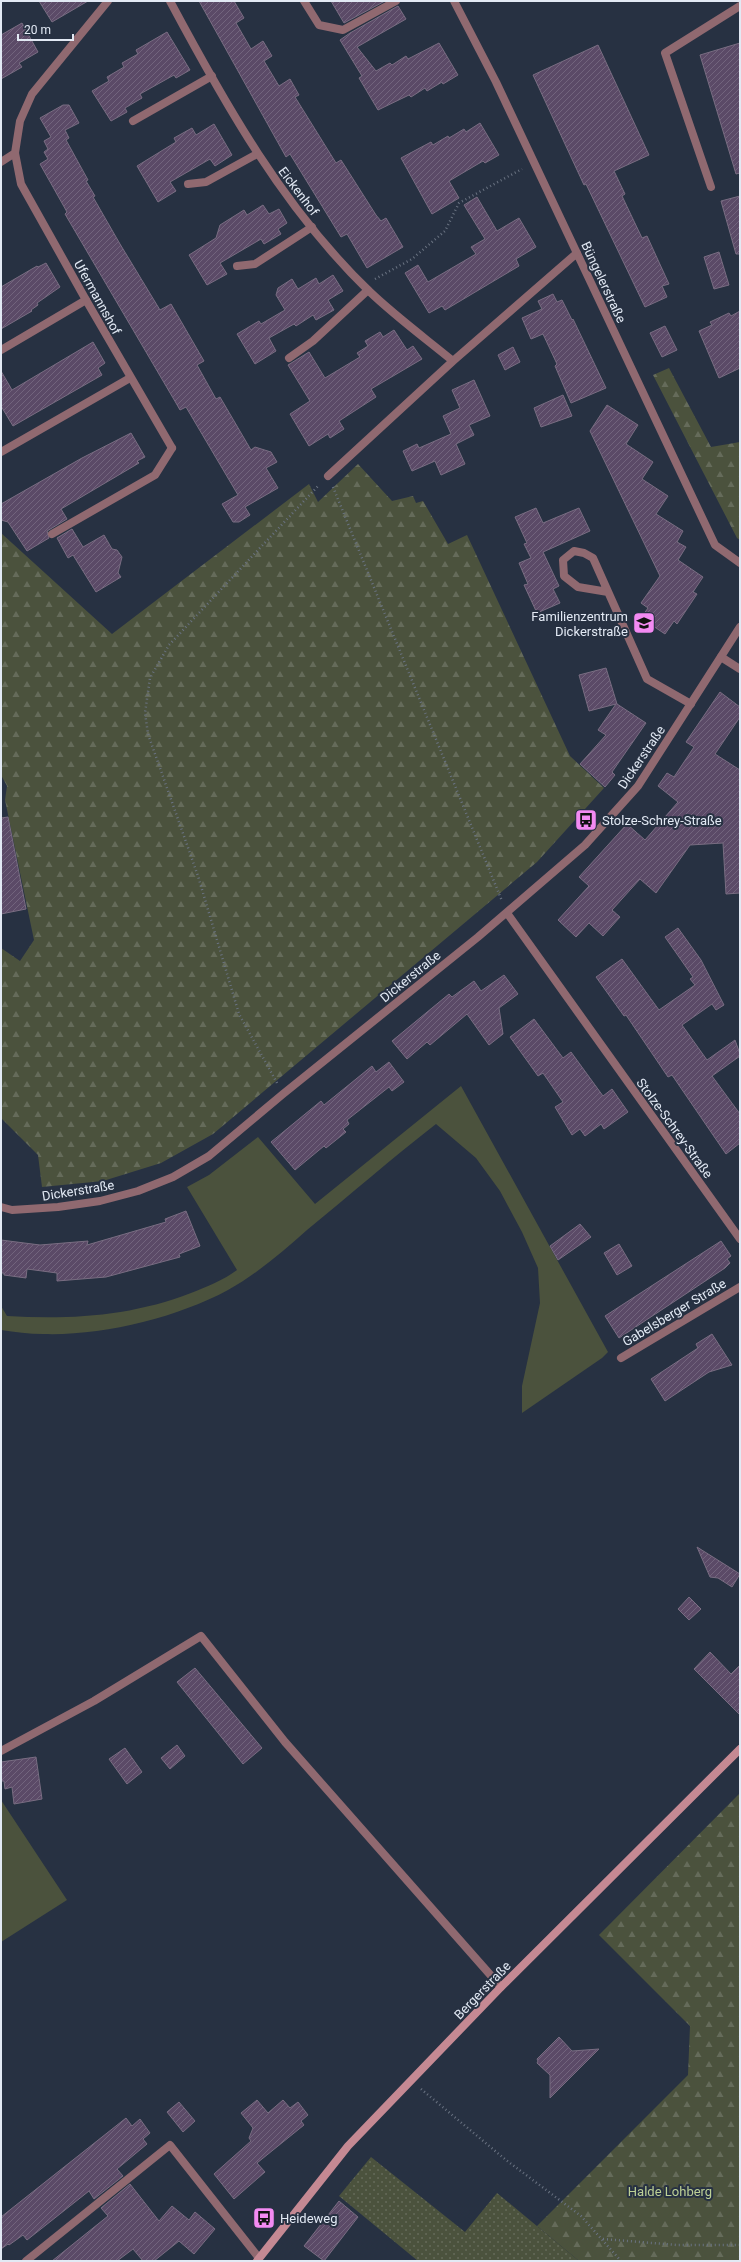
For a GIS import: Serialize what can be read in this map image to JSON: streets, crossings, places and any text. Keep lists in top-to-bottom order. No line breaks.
{"streets":{"main road":["Bergerstraße"],"street":["Eickenhof","Büngelerstraße","Ufermannshof","Dickerstraße","Stolze-Schrey-Straße","Gabelsberger Straße"]},"crossings":[["Dickerstraße","Stolze-Schrey-Straße"]],"parks":["Halde Lohberg"],"places":{"school or university":["Familienzentrum Dickerstraße"],"bus stop":["Stolze-Schrey-Straße","Heideweg"]},"scale_bar":"20 m"}
